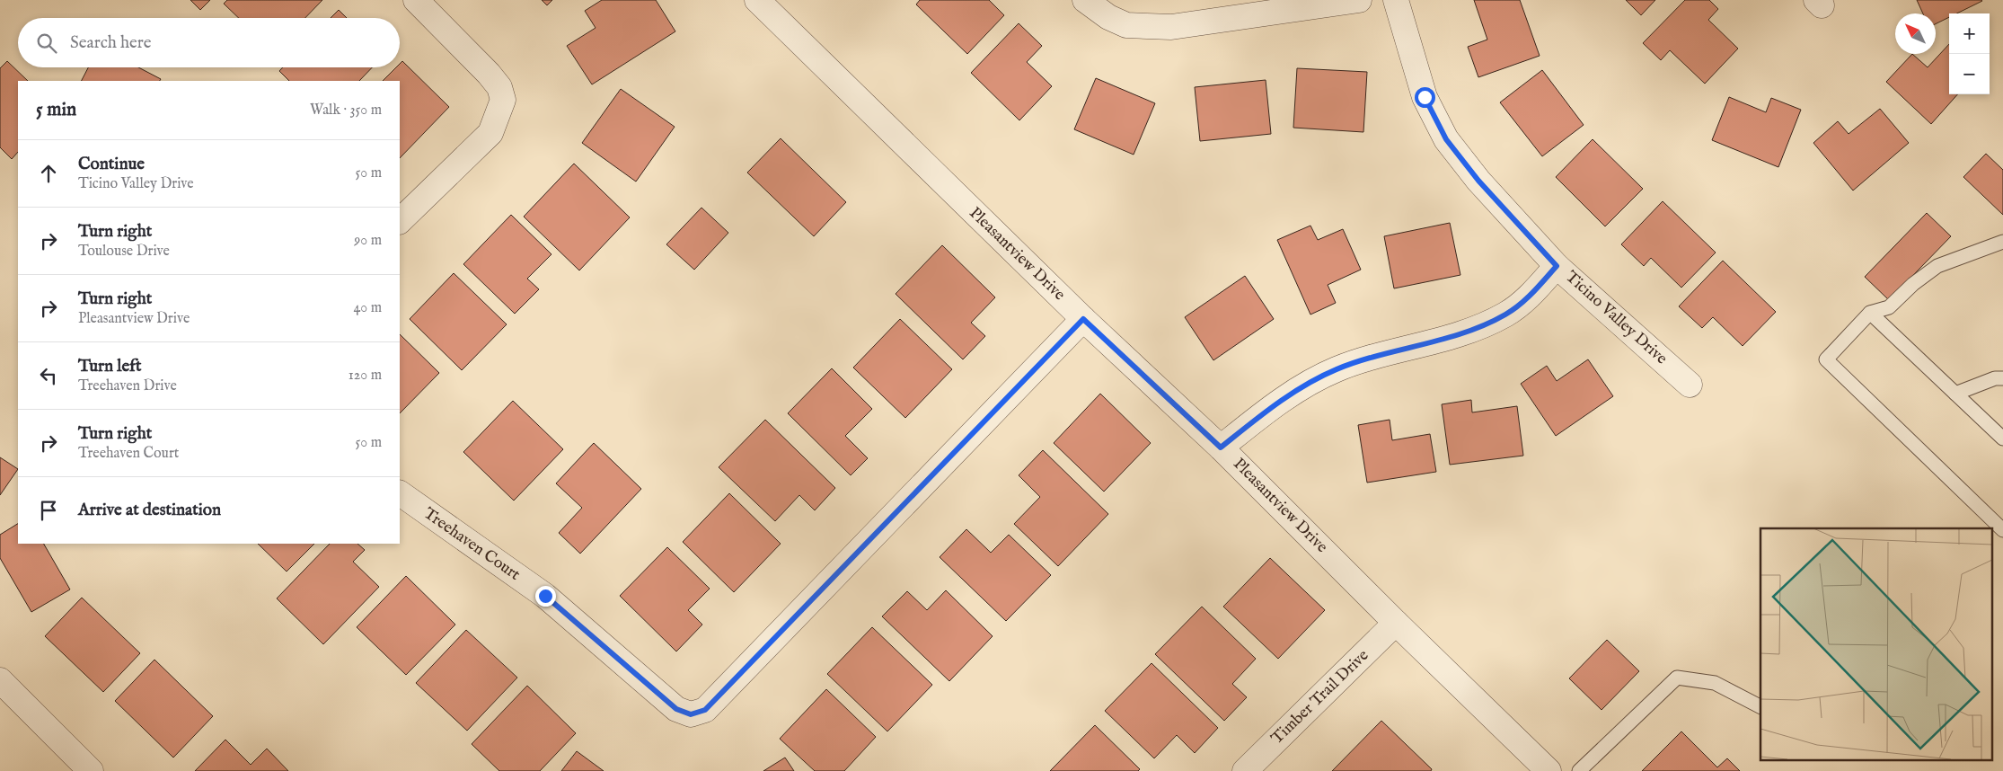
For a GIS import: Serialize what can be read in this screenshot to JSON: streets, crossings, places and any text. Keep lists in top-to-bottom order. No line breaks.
{"streets":{"street":["Pleasantview Drive","Ticino Valley Drive","Treehaven Court","Timber Trail Drive"]},"crossings":[["Pleasantview Drive","Treehaven Court"],["Pleasantview Drive","Timber Trail Drive"]],"north":"top left","page":{"map_buttons":["+","−"],"search":"Search here","heading":["5 min","Walk · 350 m"],"list":[["Continue","Ticino Valley Drive","50 m"],["Turn right","Toulouse Drive","90 m"],["Turn right","Pleasantview Drive","40 m"],["Turn left","Treehaven Drive","120 m"],["Turn right","Treehaven Court","50 m"],"Arrive at destination"]}}
